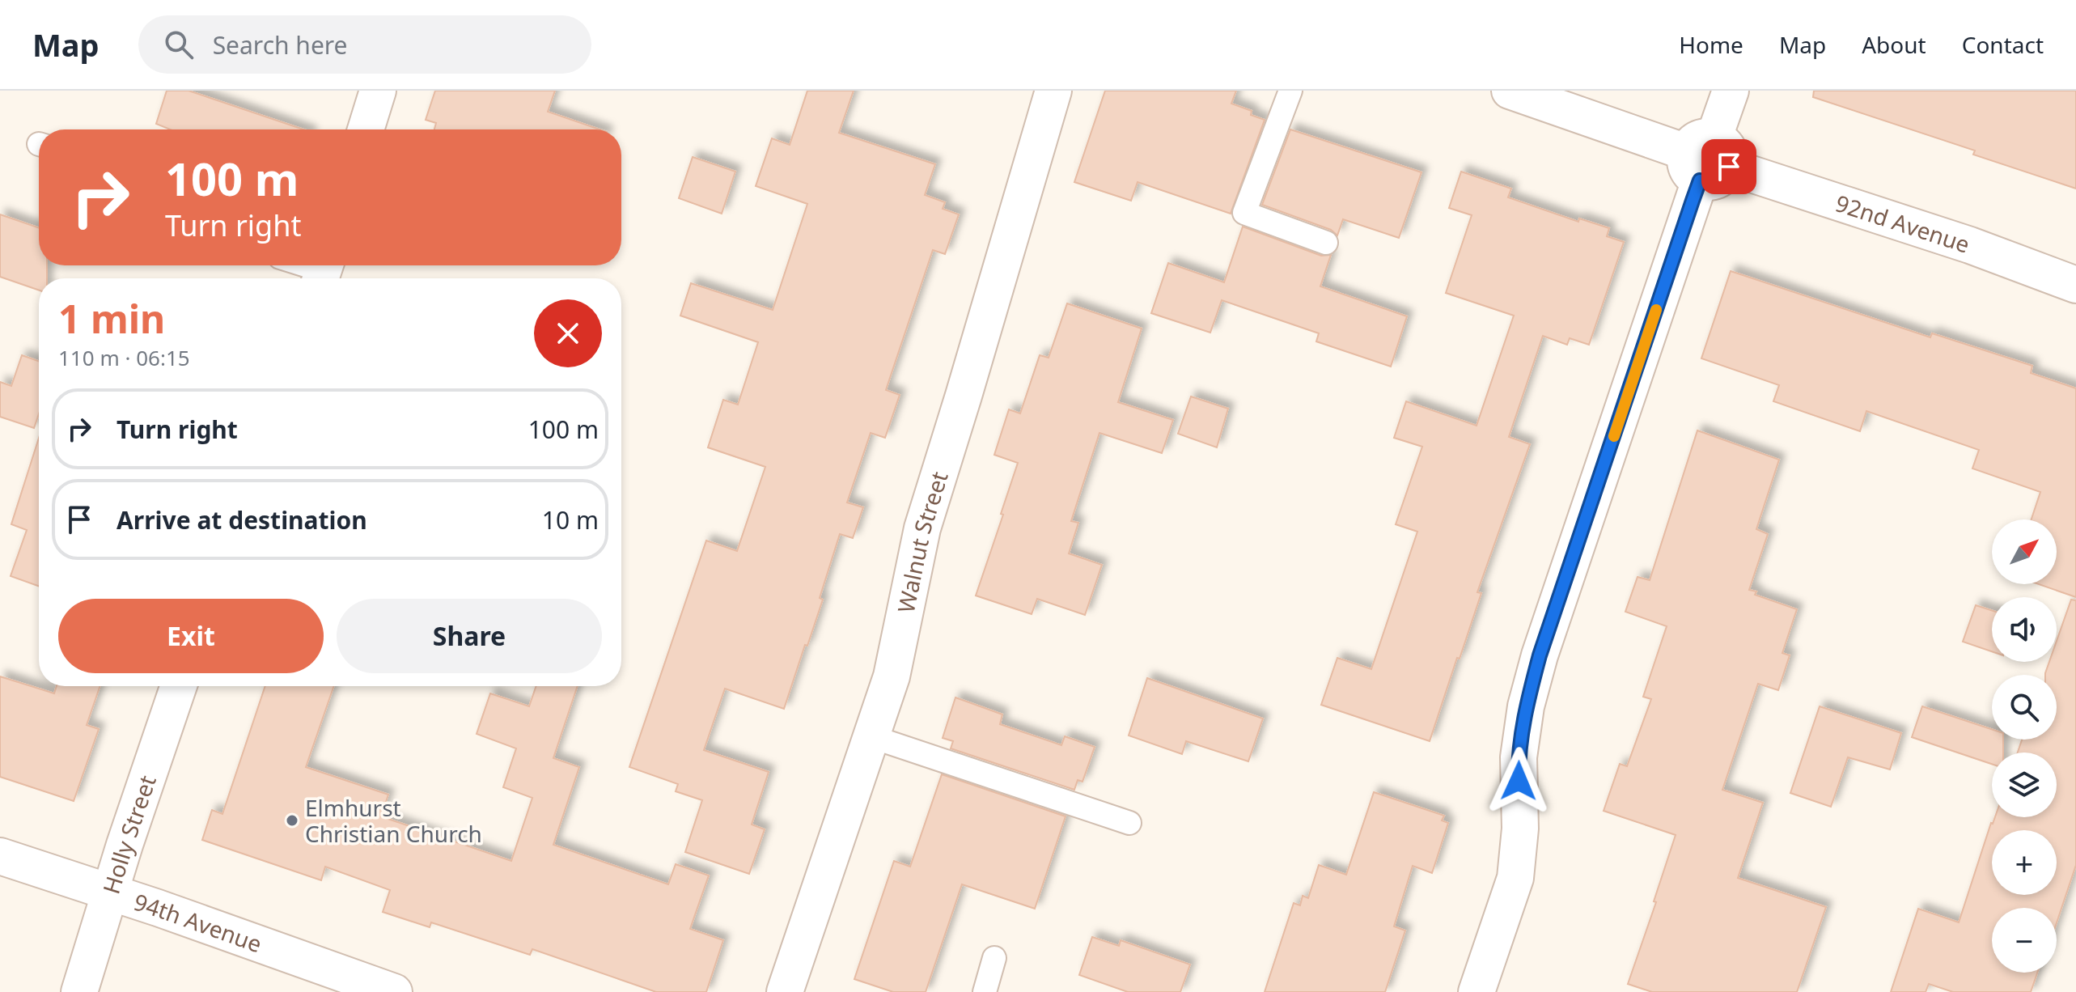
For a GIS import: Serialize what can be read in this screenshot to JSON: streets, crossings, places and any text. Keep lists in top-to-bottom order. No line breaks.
{"streets":{"street":["92nd Avenue","Walnut Street","Holly Street","94th Avenue"]},"crossings":[["Holly Street","94th Avenue"]],"places":["Elmhurst Christian Church"],"north":"top right","page":{"header":"Map","search":"Search here","nav":["Home","Map","About","Contact"],"turn":["100 m","Turn right"],"heading":["1 min","110 m · 06:15"],"list":[{"name":"Turn right","value":"100 m"},{"name":"Arrive at destination","value":"10 m"}],"map_buttons":["+","−"],"buttons":["Exit","Share"]}}
